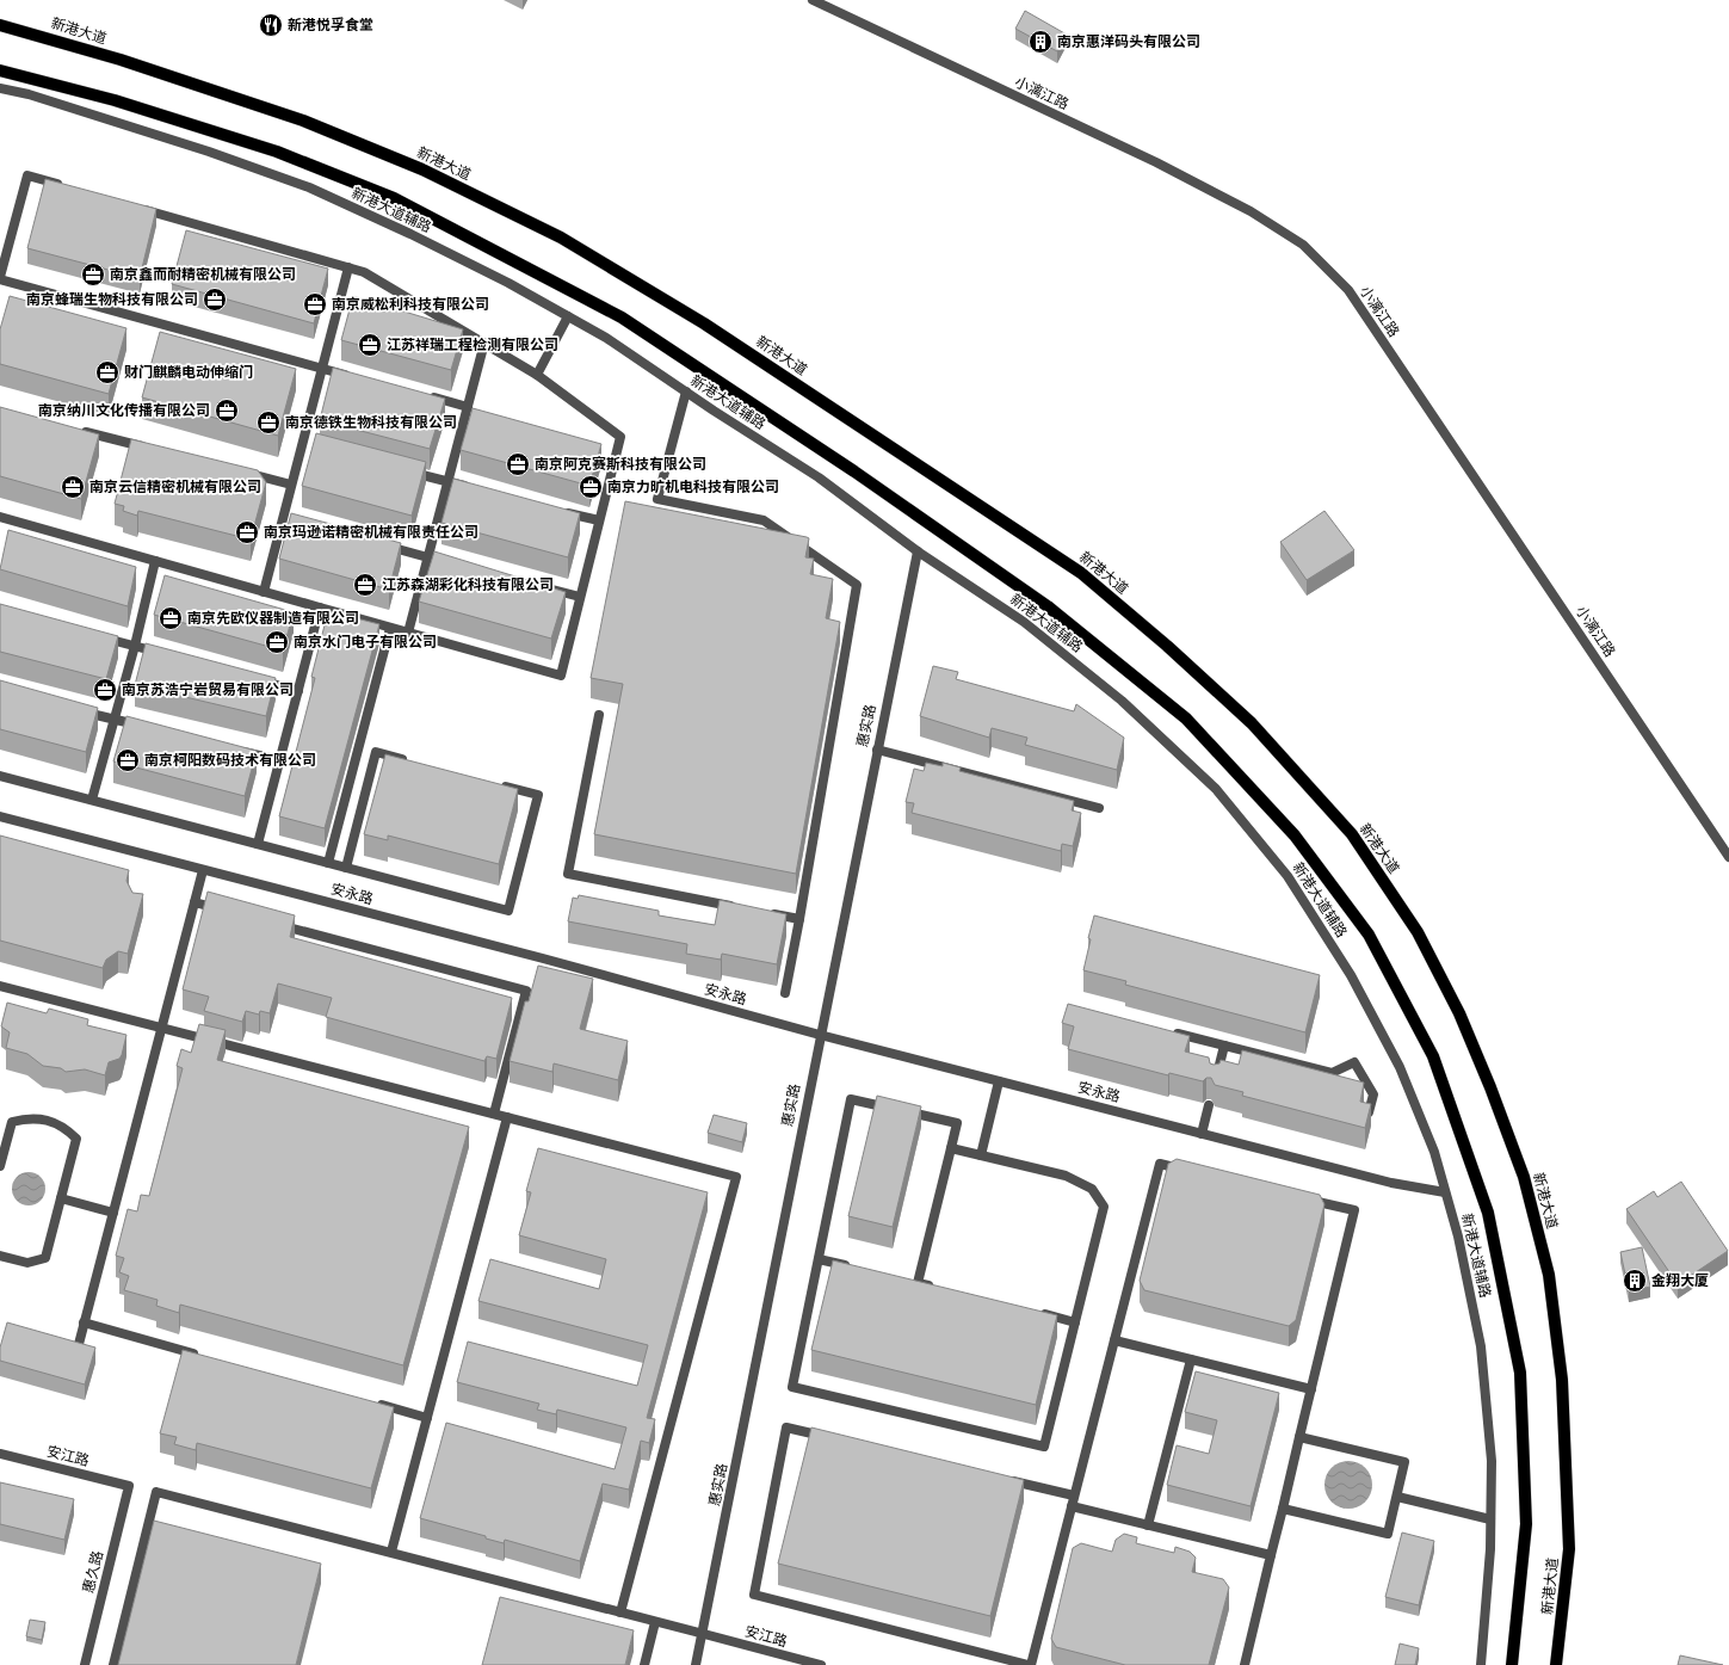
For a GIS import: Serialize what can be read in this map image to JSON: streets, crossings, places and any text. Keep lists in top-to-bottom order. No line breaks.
{"streets":{"main road":["新港大道"],"street":["小漓江路","新港大道辅路","惠实路","安永路","安江路","惠久路"]},"crossings":[["新港大道辅路","惠实路"],["新港大道辅路","安永路"],["惠实路","安永路"],["惠实路","安江路"],["安江路","惠久路"]],"places":{"restaurant":["新港悦孚食堂"],"building":["南京惠洋码头有限公司","金翔大厦"],"office":["南京鑫而耐精密机械有限公司","南京蜂瑞生物科技有限公司","南京威松利科技有限公司","江苏祥瑞工程检测有限公司","财门麒麟电动伸缩门","南京纳川文化传播有限公司","南京德铁生物科技有限公司","南京阿克赛斯科技有限公司","南京云信精密机械有限公司","南京力旷机电科技有限公司","南京玛逊诺精密机械有限责任公司","江苏森湖彩化科技有限公司","南京先欧仪器制造有限公司","南京水门电子有限公司","南京苏浩宁岩贸易有限公司","南京柯阳数码技术有限公司"]}}
